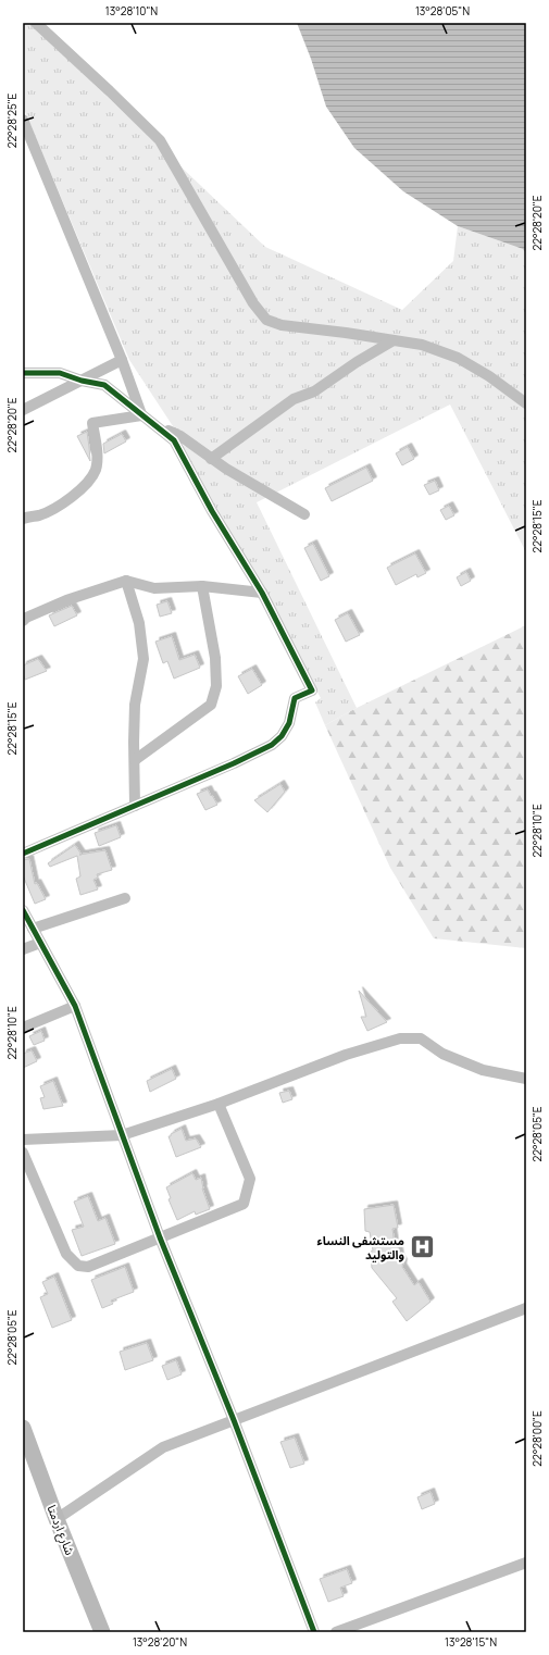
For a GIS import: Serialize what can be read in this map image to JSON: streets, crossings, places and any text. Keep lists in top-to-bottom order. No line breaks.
{"streets":{"main road":["شارع اردمتا"]},"places":{"hospital":["مستشفى النساء والتوليد"]},"coordinates":["13°28'10\"N","13°28'05\"N","22°28'25\"E","22°28'20\"E","22°28'15\"E","22°28'10\"E","22°28'05\"E","22°28'00\"E","13°28'20\"N","13°28'15\"N"]}
